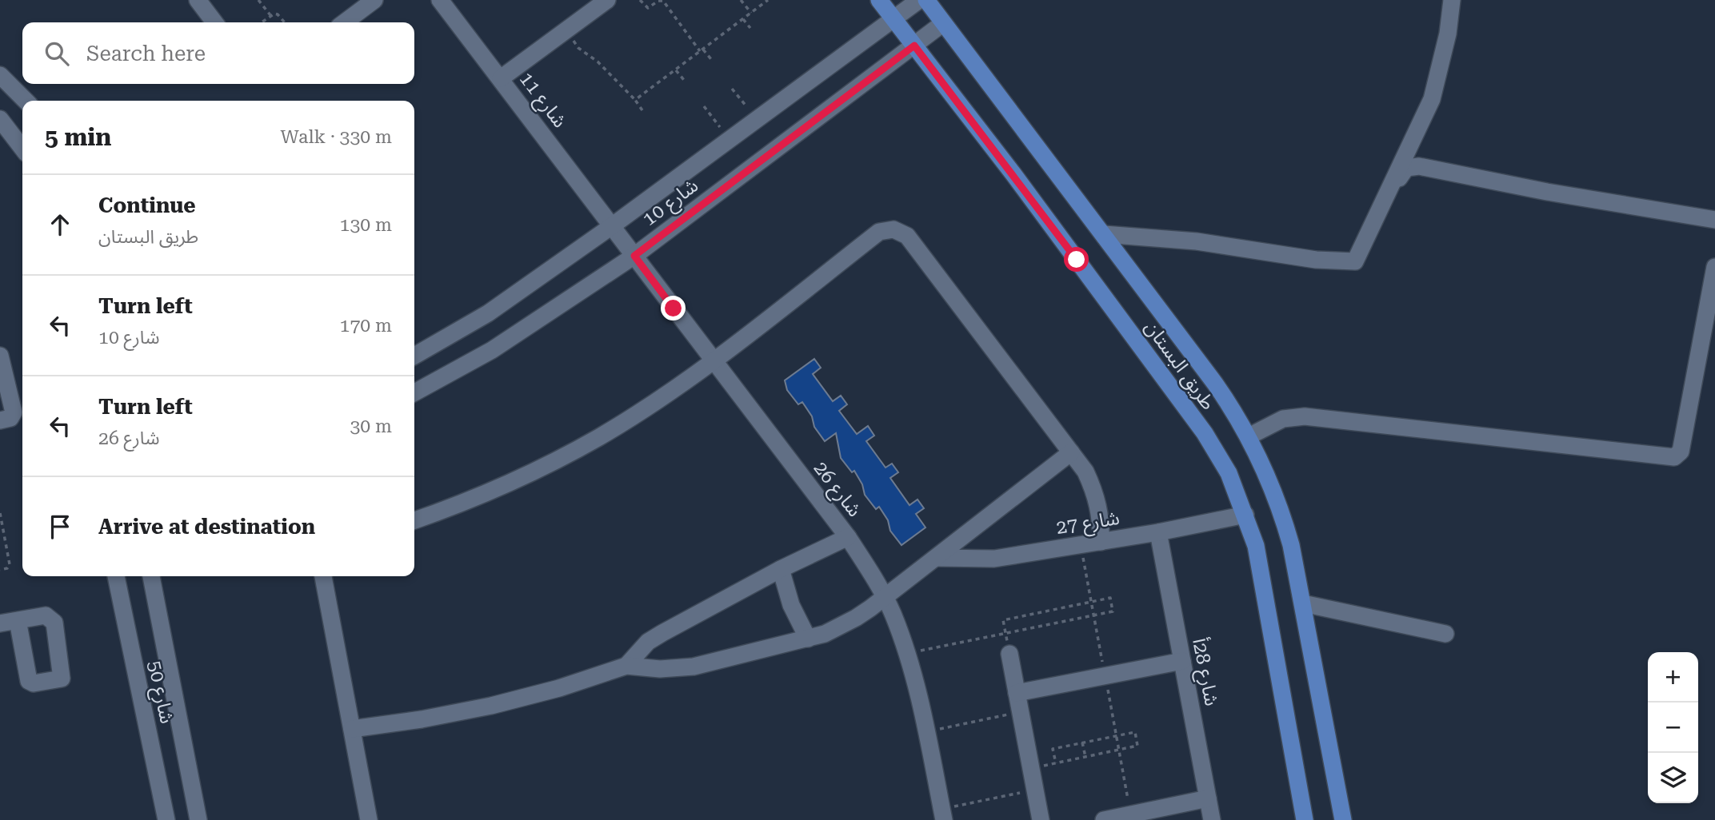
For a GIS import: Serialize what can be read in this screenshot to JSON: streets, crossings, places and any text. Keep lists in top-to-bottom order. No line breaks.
{"streets":{"main road":["طريق البستان"],"street":["شارع 11","شارع 10","شارع 26","شارع 27","شارع 28أ","شارع 50"]},"crossings":[["شارع 11","شارع 10"],["شارع 11","شارع 26"],["شارع 10","طريق البستان"],["شارع 10","شارع 26"],["طريق البستان","شارع 27"],["شارع 27","شارع 28أ"]],"page":{"search":"Search here","heading":["5 min","Walk · 330 m"],"list":[["Continue","طريق البستان","130 m"],["Turn left","شارع 10","170 m"],["Turn left","شارع 26","30 m"],"Arrive at destination"],"map_buttons":["+","−"]}}
